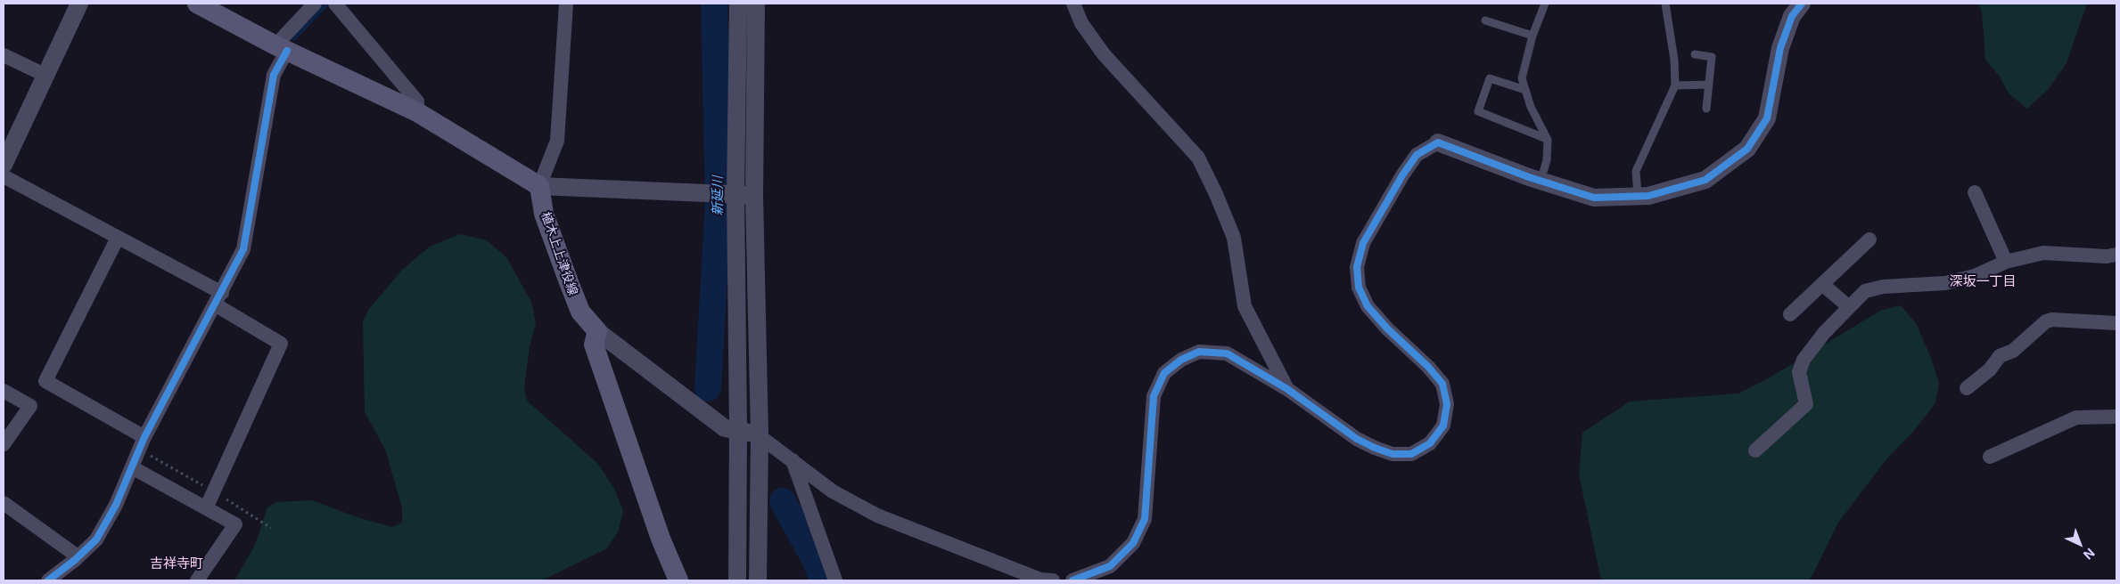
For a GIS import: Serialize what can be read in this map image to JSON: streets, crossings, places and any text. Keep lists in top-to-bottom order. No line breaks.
{"streets":{"main road":["植木上上津役線"]},"districts":["深坂一丁目","吉祥寺町"],"water":["新延川"],"north":"bottom right"}
